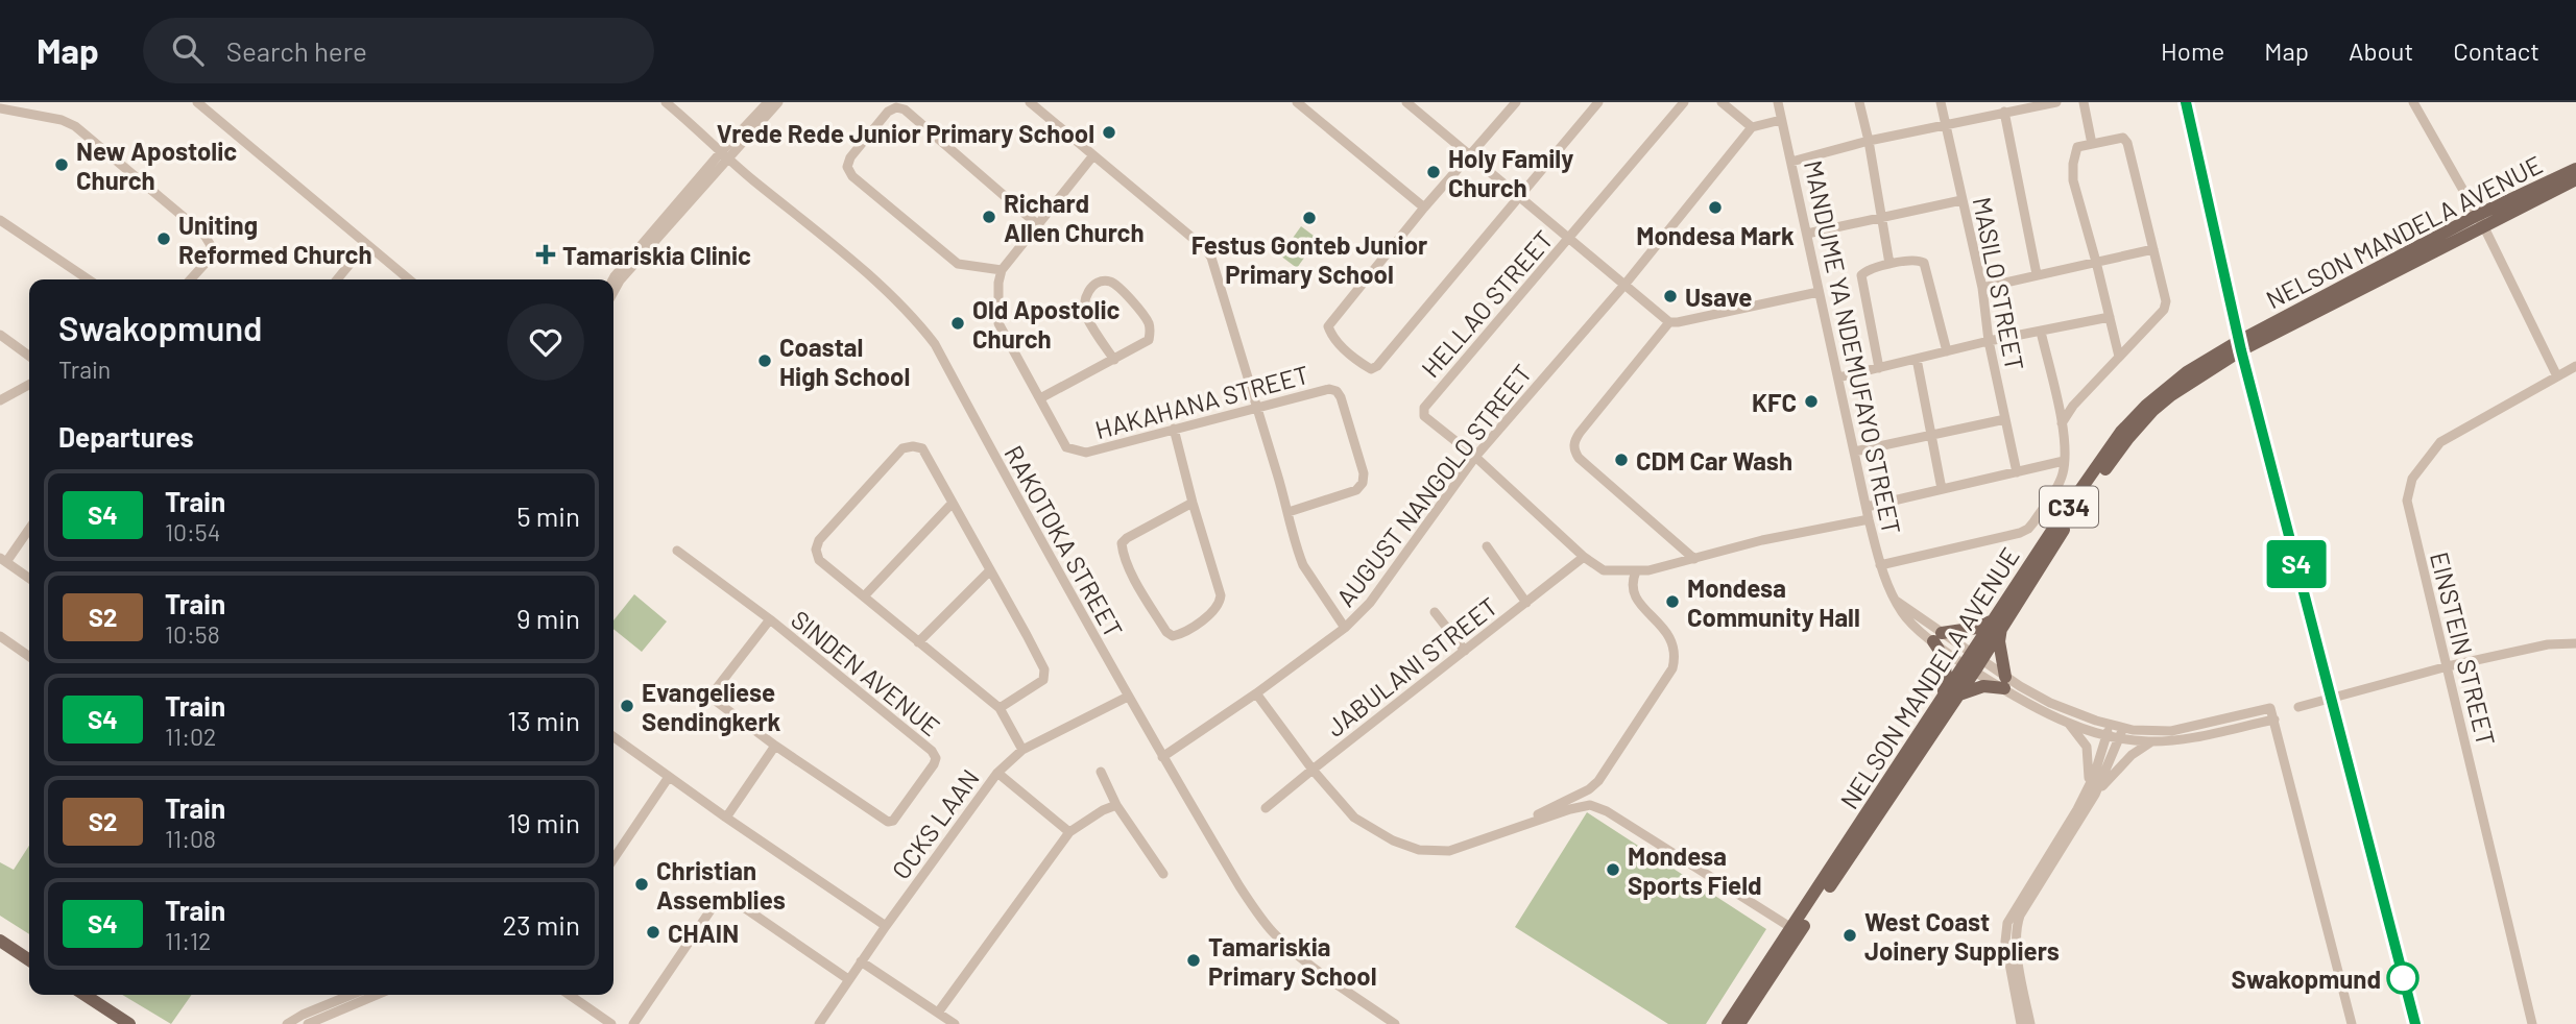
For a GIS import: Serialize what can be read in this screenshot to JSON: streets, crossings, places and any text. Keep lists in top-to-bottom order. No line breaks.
{"streets":{"main road":["NELSON MANDELA AVENUE","C34"],"street":["MASILO STREET","HELLAO STREET","MANDUME YA NDEMUFAYO STREET","HAKAHANA STREET","AUGUST NANGOLO STREET","RAKOTOKA STREET","EINSTEIN STREET","JABULANI STREET","SINDEN AVENUE","OCKS LAAN"]},"crossings":[["NELSON MANDELA AVENUE","MANDUME YA NDEMUFAYO STREET"],["HELLAO STREET","AUGUST NANGOLO STREET"],["AUGUST NANGOLO STREET","RAKOTOKA STREET"],["RAKOTOKA STREET","OCKS LAAN"]],"places":{"other":["Vrede Rede Junior Primary School","New Apostolic Church","Holy Family Church","Mondesa Mark","Richard Allen Church","Festus Gonteb Junior Primary School","Uniting Reformed Church","Usave","Old Apostolic Church","Coastal High School","KFC","CDM Car Wash","Mondesa Community Hall","Evangeliese Sendingkerk","Mondesa Sports Field","Christian Assemblies","CHAIN","West Coast Joinery Suppliers","Tamariskia Primary School","Swakopmund"],"health":["Tamariskia Clinic"]},"page":{"header":"Map","search":"Search here","nav":["Home","Map","About","Contact"],"on_map":"S4","heading":[["Swakopmund","Train"],"Departures"],"list":[{"mark":"S4","name":"Train","note":"10:54","value":"5 min"},{"mark":"S2","name":"Train","note":"10:58","value":"9 min"},{"mark":"S4","name":"Train","note":"11:02","value":"13 min"},{"mark":"S2","name":"Train","note":"11:08","value":"19 min"},{"mark":"S4","name":"Train","note":"11:12","value":"23 min"}]}}
